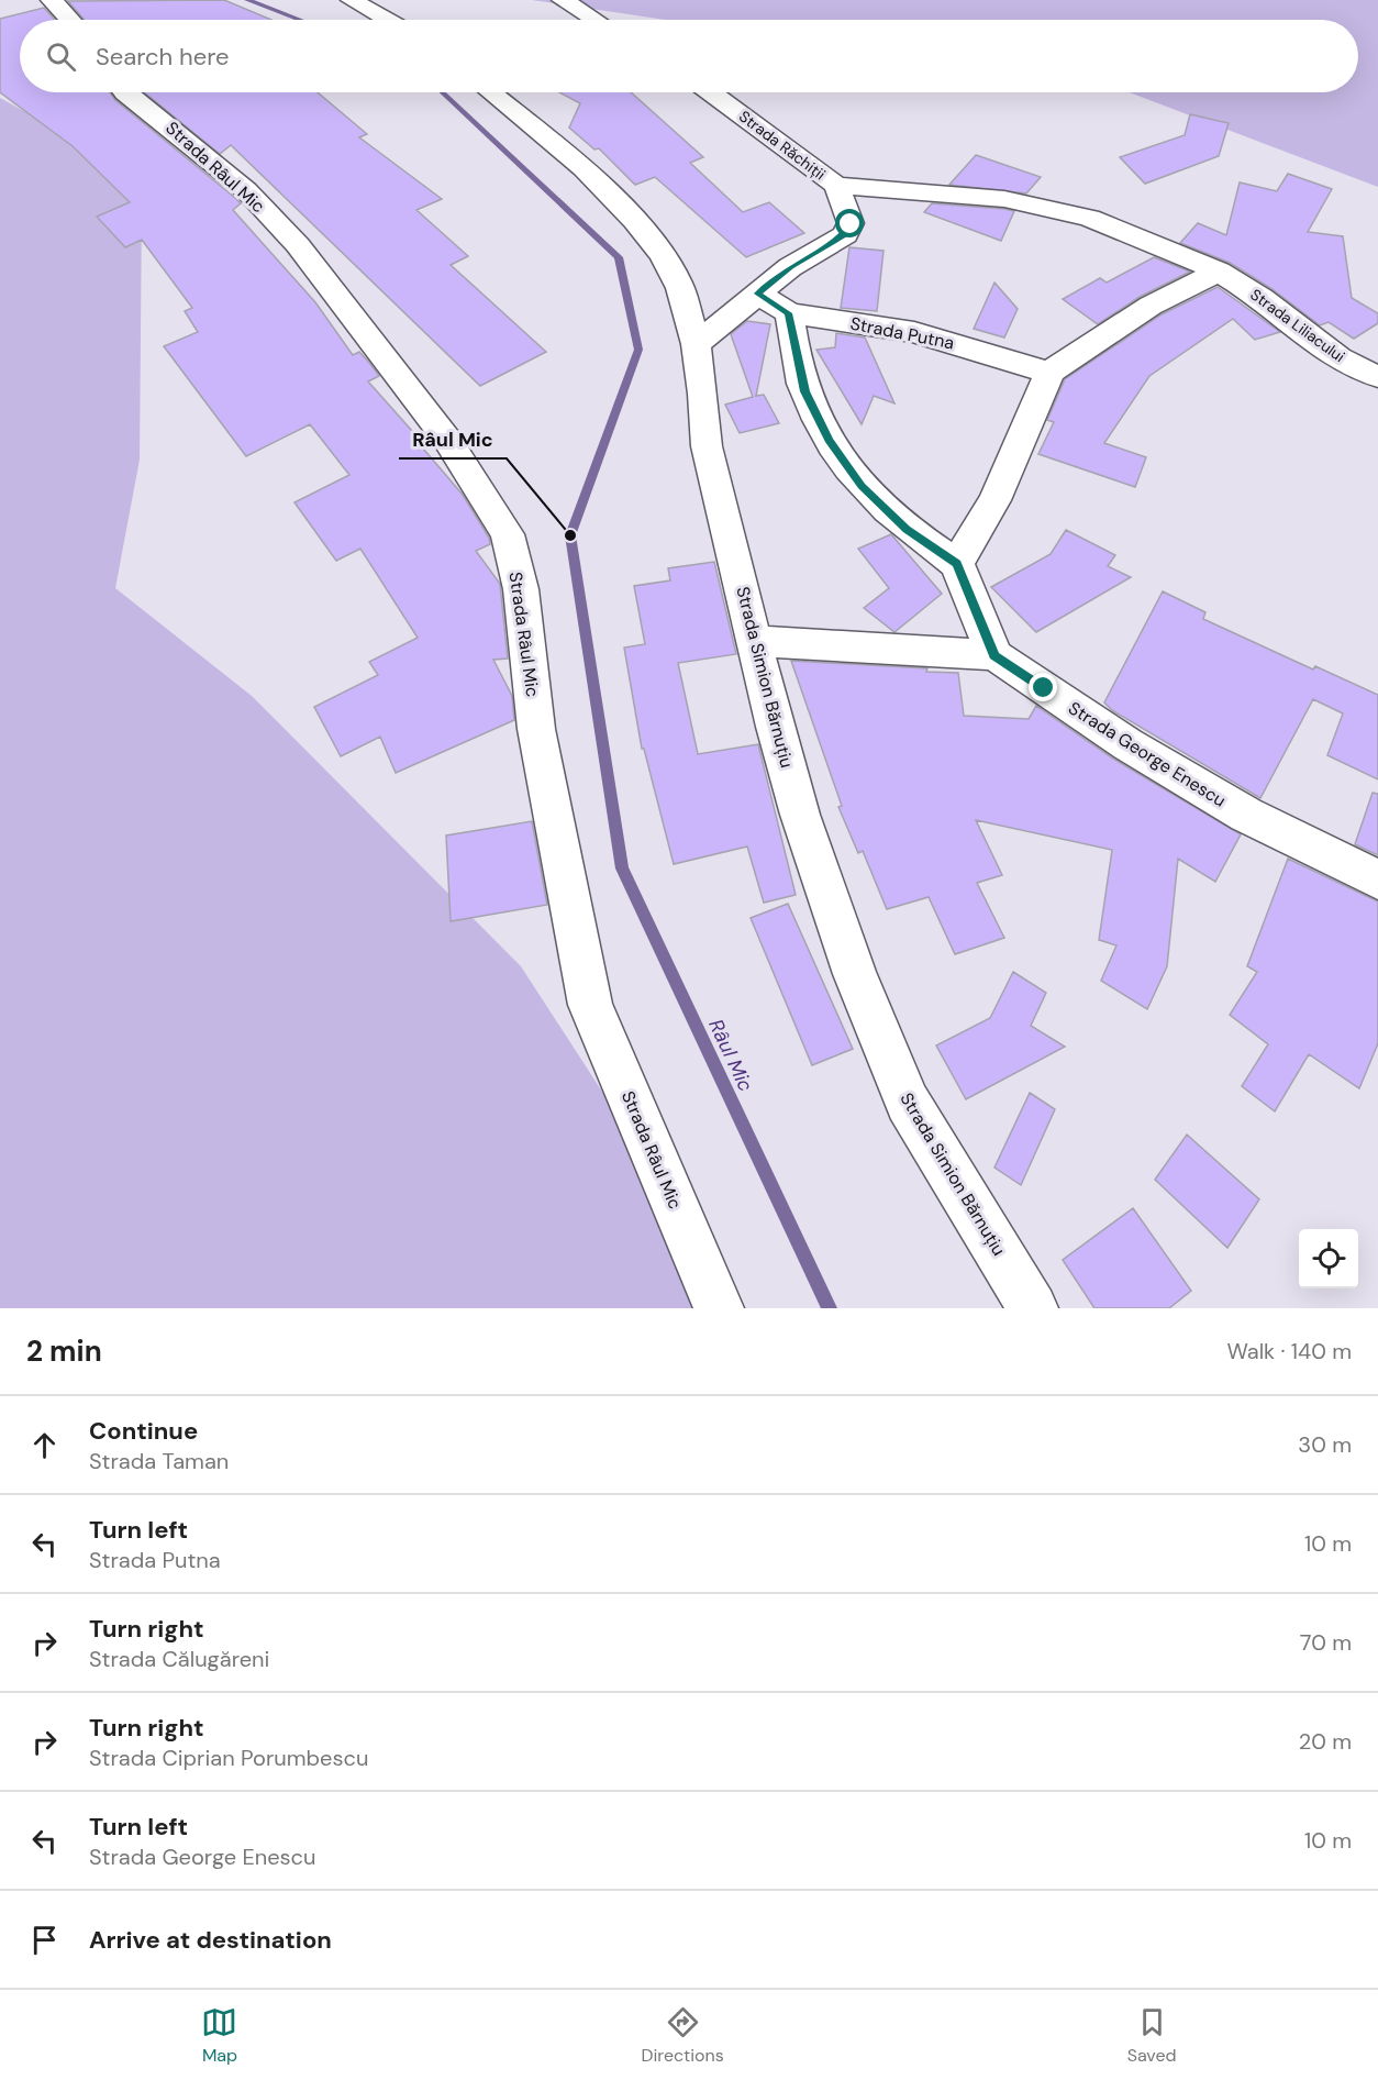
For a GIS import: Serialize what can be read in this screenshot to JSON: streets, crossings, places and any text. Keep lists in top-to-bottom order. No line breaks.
{"streets":{"street":["Strada Răchiții","Strada Râul Mic","Strada Liliacului","Strada Putna","Strada Simion Bărnuțiu","Strada George Enescu"]},"crossings":[["Strada Răchiții","Strada Liliacului"]],"water":["Râul Mic"],"places":["Râul Mic"],"page":{"search":"Search here","heading":["2 min","Walk · 140 m"],"list":[["Continue","Strada Taman","30 m"],["Turn left","Strada Putna","10 m"],["Turn right","Strada Călugăreni","70 m"],["Turn right","Strada Ciprian Porumbescu","20 m"],["Turn left","Strada George Enescu","10 m"],"Arrive at destination"],"nav":["Map","Directions","Saved"]}}
